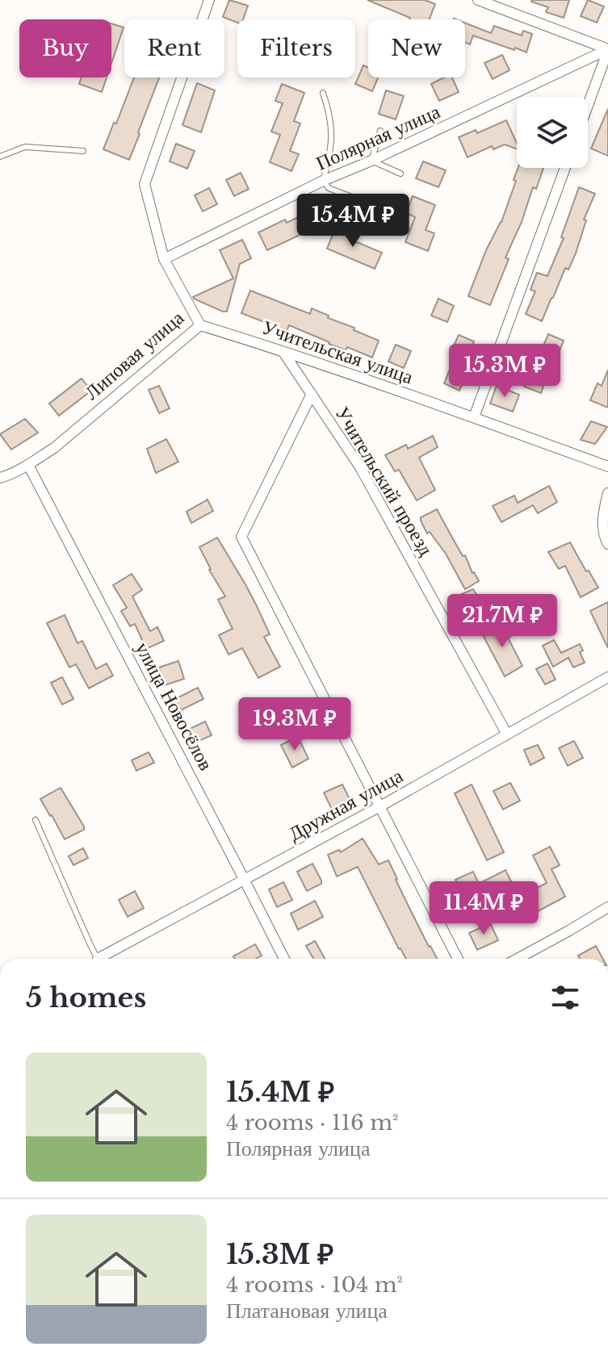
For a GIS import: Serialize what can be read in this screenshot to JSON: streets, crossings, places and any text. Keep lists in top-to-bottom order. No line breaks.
{"streets":{"street":["Полярная улица","Учительская улица","Липовая улица","Учительский проезд","улица Новосёлов","Дружная улица"]},"crossings":[["Полярная улица","Липовая улица"],["Учительская улица","Липовая улица"],["Учительская улица","Учительский проезд"],["Липовая улица","улица Новосёлов"],["Учительский проезд","Дружная улица"],["улица Новосёлов","Дружная улица"]],"page":{"chip":["Buy","Rent","Filters","New"],"price":["15.4M ₽","15.3M ₽","21.7M ₽","19.3M ₽","11.4M ₽"],"heading":"5 homes","list":[{"name":"15.4M ₽","note":"4 rooms · 116 m² · Полярная улица"},{"name":"15.3M ₽","note":"4 rooms · 104 m² · Платановая улица"}]}}
